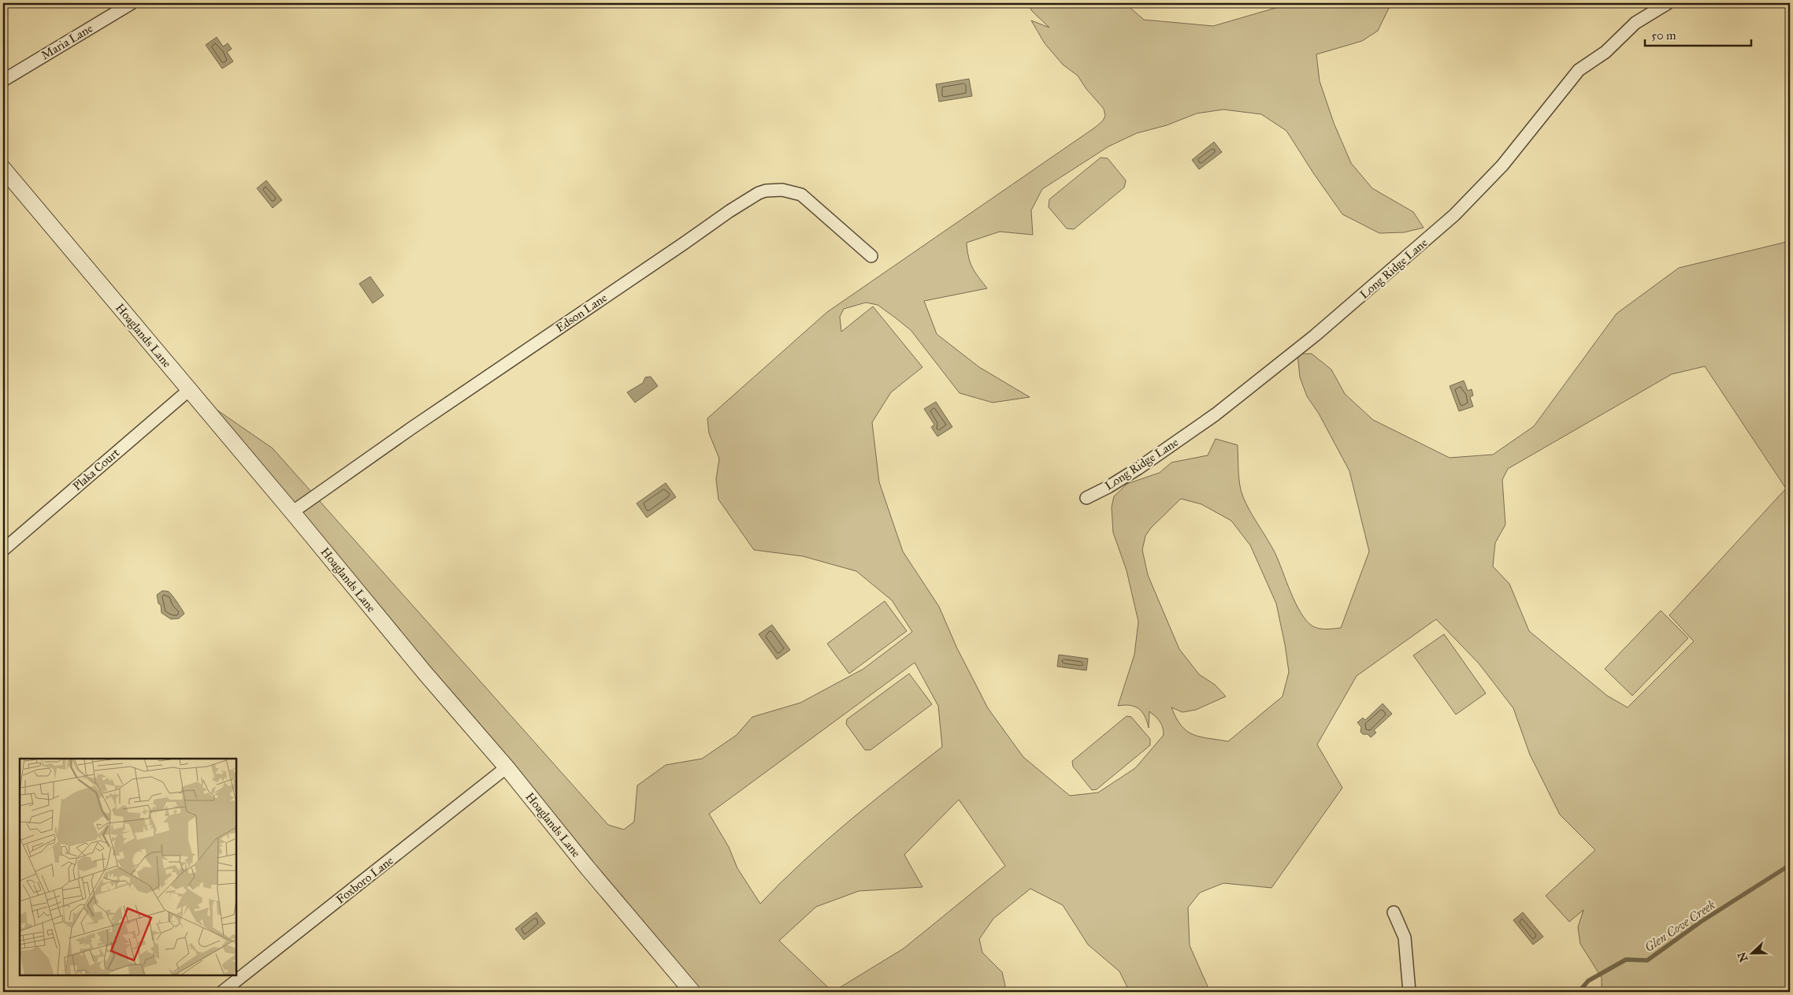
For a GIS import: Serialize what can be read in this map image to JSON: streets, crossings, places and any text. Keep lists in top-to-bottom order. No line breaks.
{"streets":{"street":["Maria Lane","Long Ridge Lane","Edson Lane","Hoaglands Lane","Plaka Court","Foxboro Lane"]},"crossings":[["Edson Lane","Hoaglands Lane"],["Hoaglands Lane","Plaka Court"],["Hoaglands Lane","Foxboro Lane"]],"water":["Glen Cove Creek"],"scale_bar":"50 m","north":"left"}
